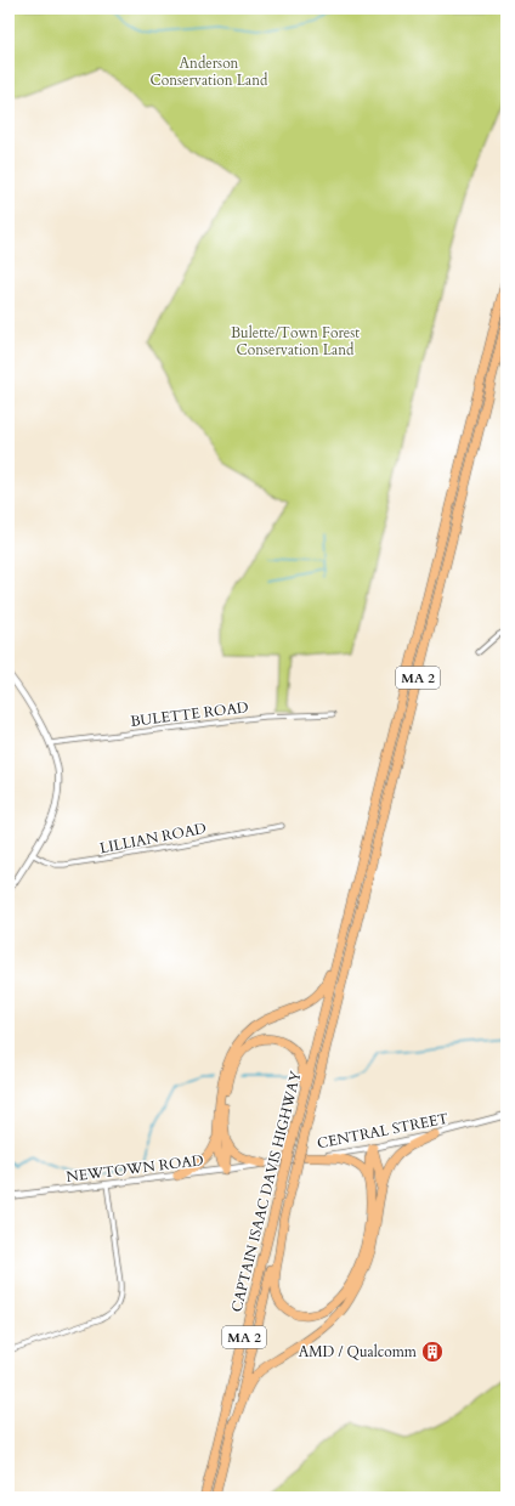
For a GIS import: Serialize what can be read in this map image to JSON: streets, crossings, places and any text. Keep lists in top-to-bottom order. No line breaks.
{"streets":{"highway":["MA 2","CAPTAIN ISAAC DAVIS HIGHWAY"],"street":["BULETTE ROAD","LILLIAN ROAD","CENTRAL STREET","NEWTOWN ROAD"]},"crossings":[["MA 2","CAPTAIN ISAAC DAVIS HIGHWAY"],["CENTRAL STREET","NEWTOWN ROAD"]],"parks":["Anderson Conservation Land","Bulette/Town Forest Conservation Land"],"places":{"building":["AMD / Qualcomm"]}}
